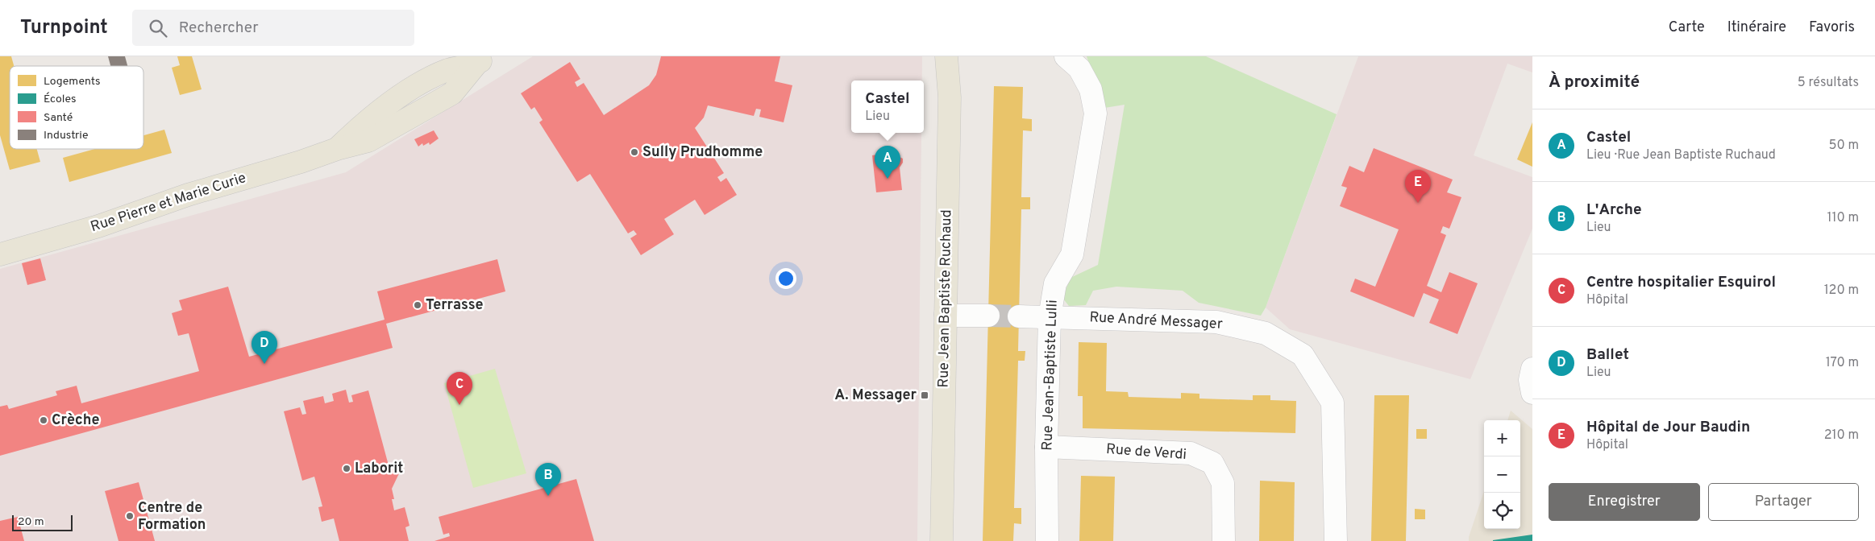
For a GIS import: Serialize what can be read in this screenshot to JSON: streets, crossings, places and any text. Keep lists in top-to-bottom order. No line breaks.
{"streets":{"main road":["Rue Pierre et Marie Curie","Rue Jean Baptiste Ruchaud"],"street":["Rue André Messager","Rue Jean-Baptiste Lulli","Rue de Verdi"]},"crossings":[["Rue André Messager","Rue Jean-Baptiste Lulli"],["Rue Jean-Baptiste Lulli","Rue de Verdi"]],"places":{"other":["Sully Prudhomme","Terrasse","Crèche","Laborit","Centre de Formation"],"transit":["A. Messager"]},"legend":["Logements","Écoles","Santé","Industrie"],"scale_bar":"20 m","page":{"header":"Turnpoint","search":"Rechercher","nav":["Carte","Itinéraire","Favoris"],"heading":["À proximité","5 résultats"],"popup":["Castel","Lieu"],"list":[{"mark":"A","name":"Castel","note":"Lieu · Rue Jean Baptiste Ruchaud","value":"50 m"},{"mark":"B","name":"L'Arche","note":"Lieu","value":"110 m"},{"mark":"C","name":"Centre hospitalier Esquirol","note":"Hôpital","value":"120 m"},{"mark":"D","name":"Ballet","note":"Lieu","value":"170 m"},{"mark":"E","name":"Hôpital de Jour Baudin","note":"Hôpital","value":"210 m"}],"pins":["A","E","D","C","B"],"map_buttons":["+","−"],"buttons":["Enregistrer","Partager"],"scale":"20 m"}}
